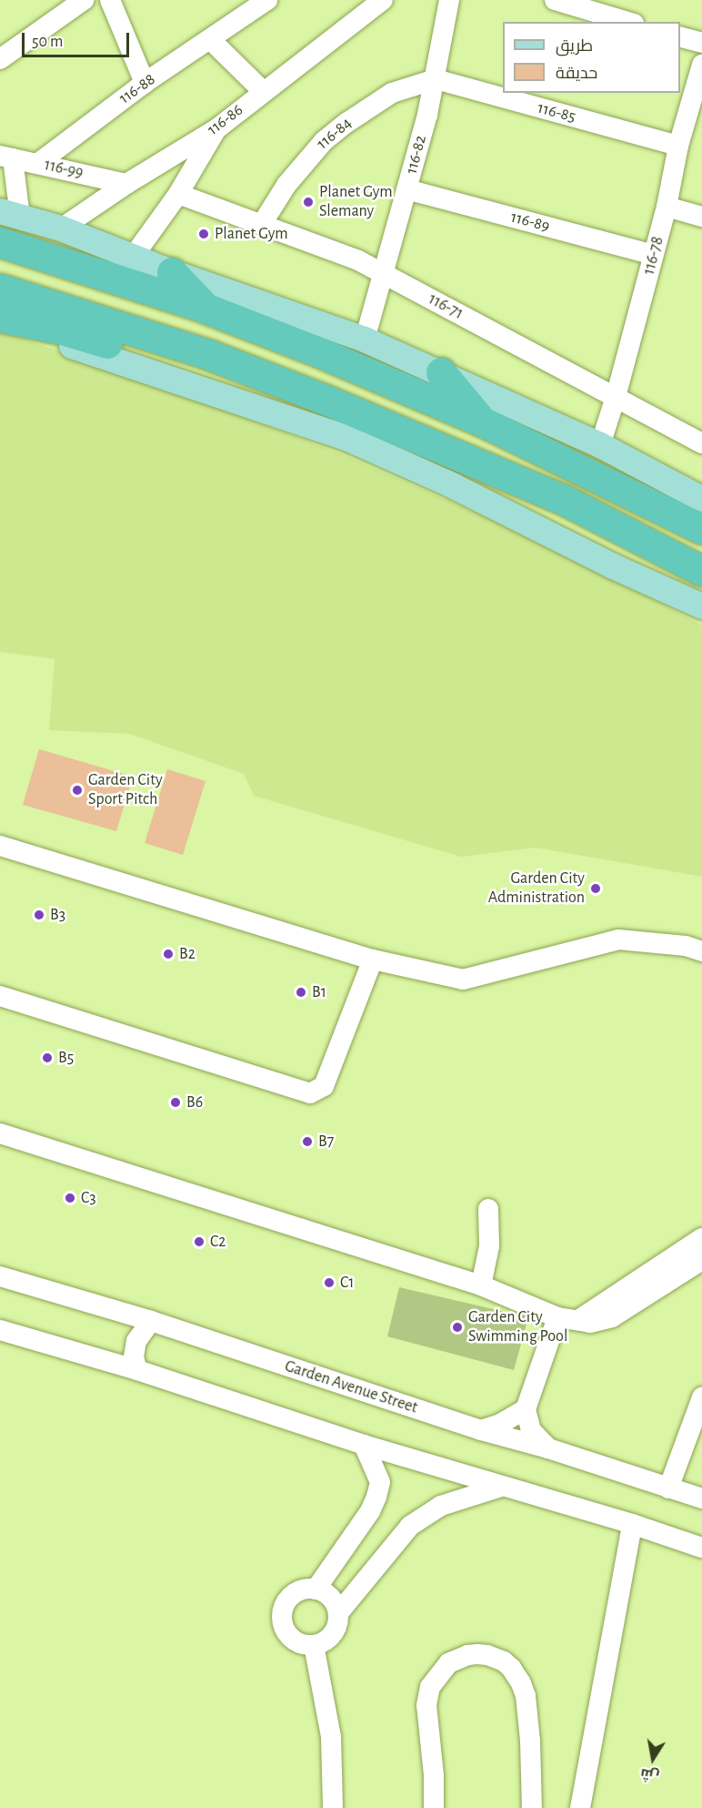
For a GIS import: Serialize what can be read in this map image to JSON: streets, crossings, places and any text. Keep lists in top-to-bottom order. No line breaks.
{"streets":{"street":["116-88","116-85","116-86","116-84","116-82","116-99","116-89","116-78","116-71","Garden Avenue Street"]},"crossings":[["116-88","116-99"],["116-85","116-84"],["116-85","116-82"],["116-85","116-78"],["116-86","116-99"],["116-84","116-82"],["116-84","116-71"],["116-82","116-89"],["116-82","116-71"],["116-89","116-78"],["116-78","116-71"]],"places":["Planet Gym Slemany","Planet Gym","Garden City Sport Pitch","Garden City Administration","B3","B2","B1","B5","B6","B7","C3","C2","C1","Garden City Swimming Pool"],"legend":["طريق","حديقة"],"scale_bar":"50 m","north":"bottom"}
